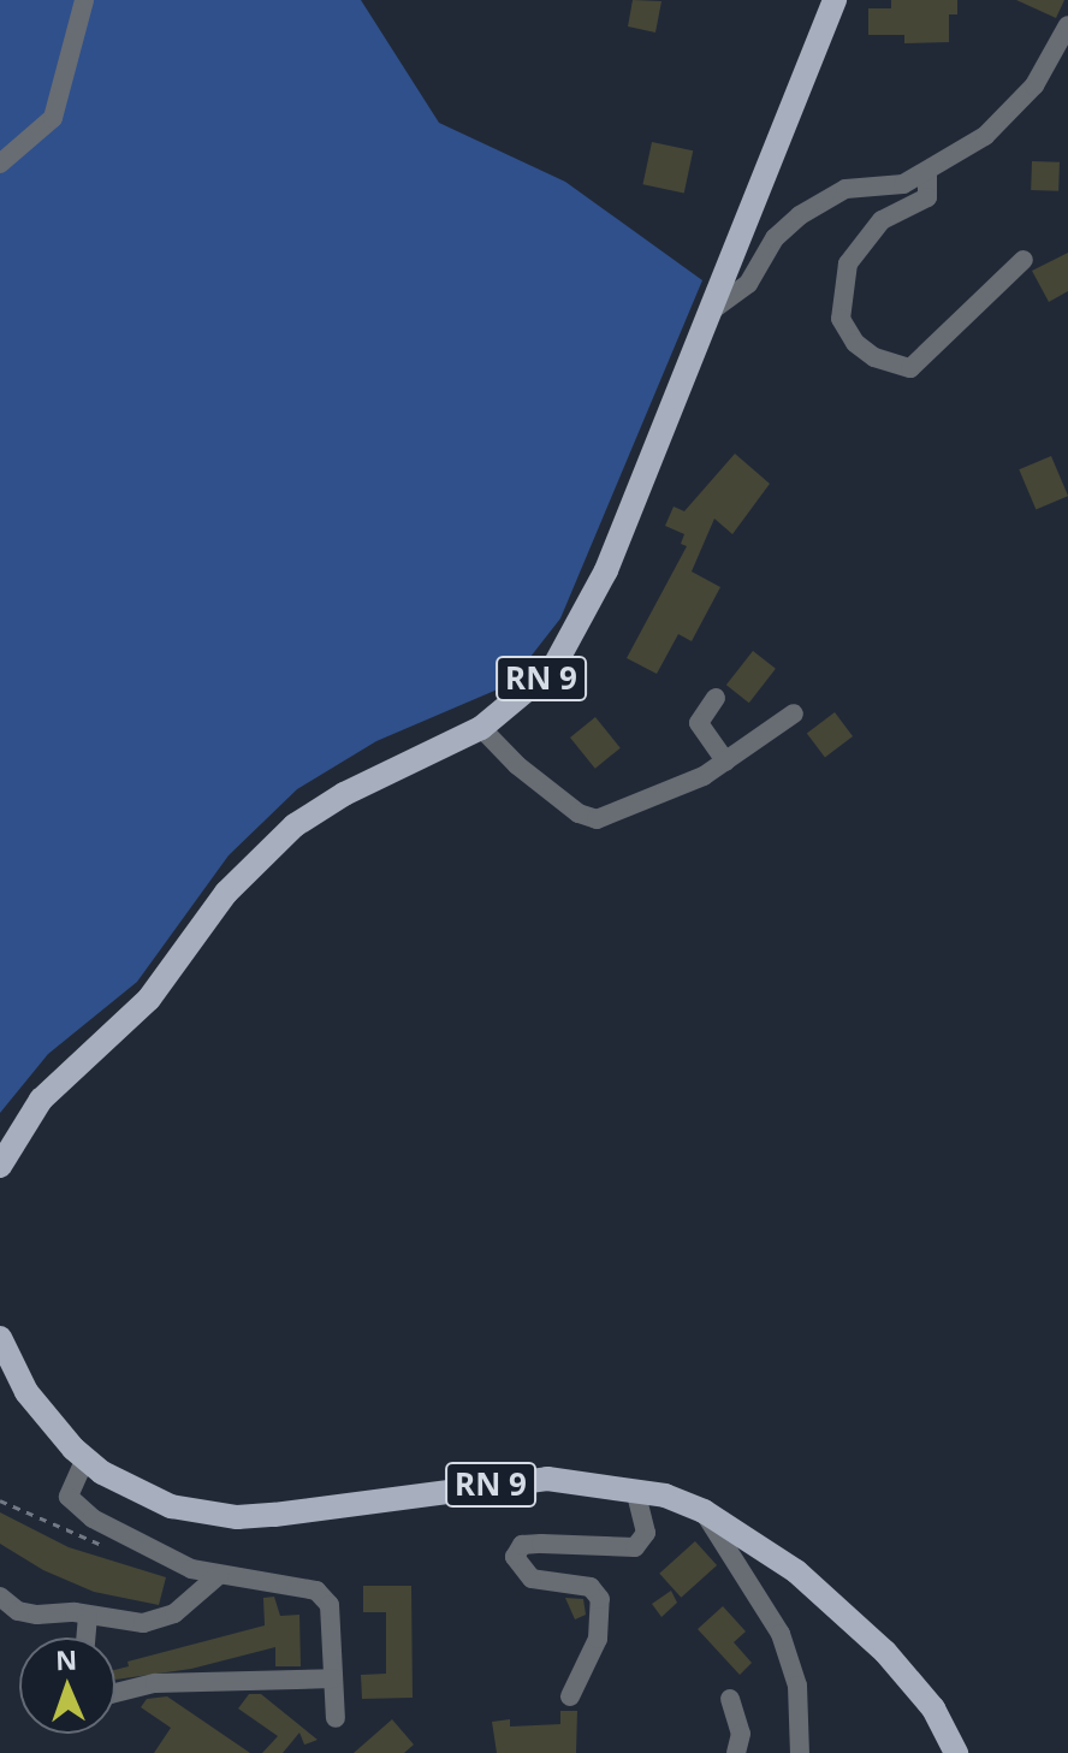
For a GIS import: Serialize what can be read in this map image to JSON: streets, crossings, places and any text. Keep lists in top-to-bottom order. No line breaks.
{"streets":{"main road":["RN 9"]},"north":"top"}
